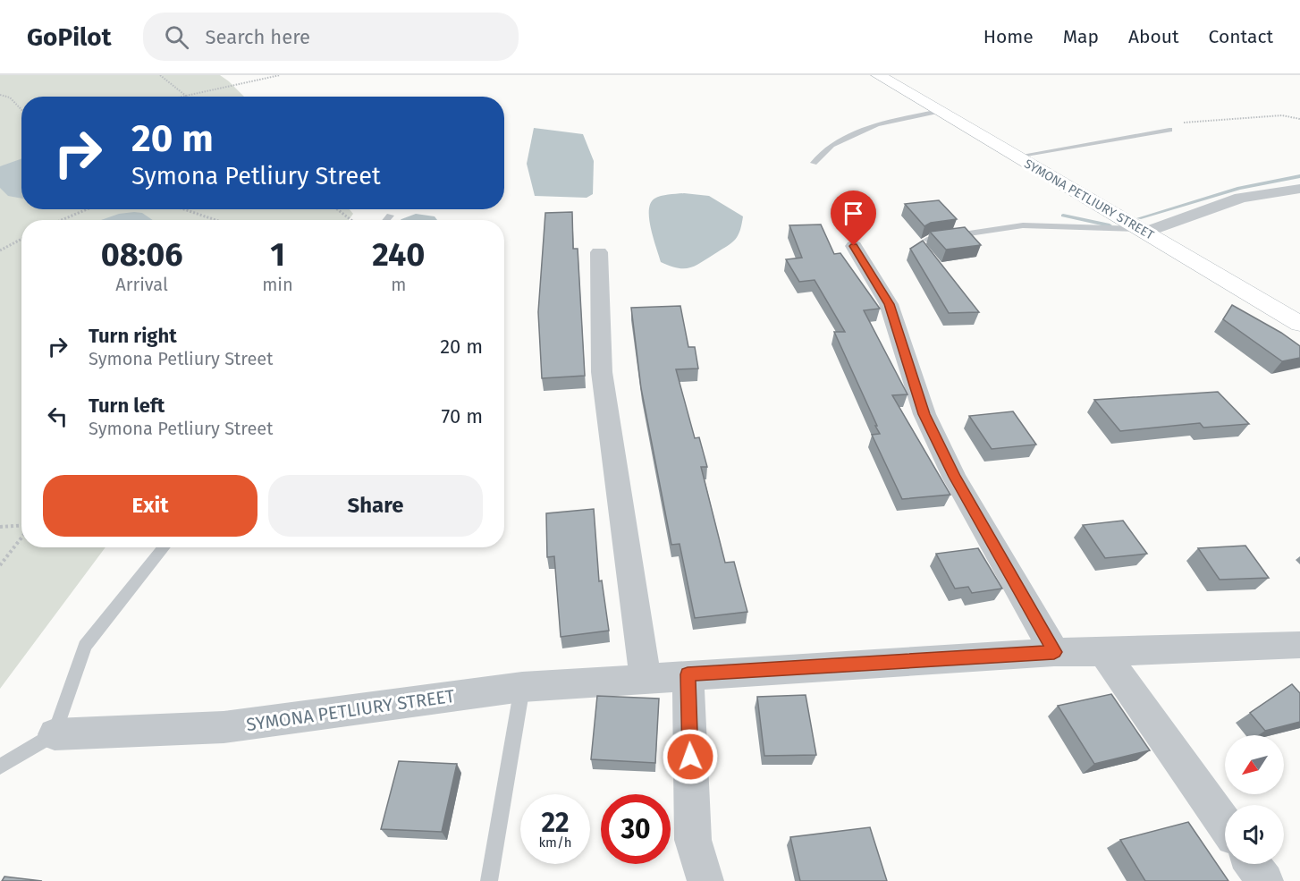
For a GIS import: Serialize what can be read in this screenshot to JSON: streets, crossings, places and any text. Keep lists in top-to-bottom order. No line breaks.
{"streets":{"main road":["SYMONA PETLIURY STREET"]},"north":"bottom left","page":{"header":"GoPilot","search":"Search here","nav":["Home","Map","About","Contact"],"turn":["20 m","Symona Petliury Street"],"eta":["08:06","Arrival","1","min","240","m"],"list":[{"name":"Turn right","note":"Symona Petliury Street","value":"20 m"},{"name":"Turn left","note":"Symona Petliury Street","value":"70 m"}],"buttons":["Exit","Share"],"speed":"22 km/h","limit":"30"}}
